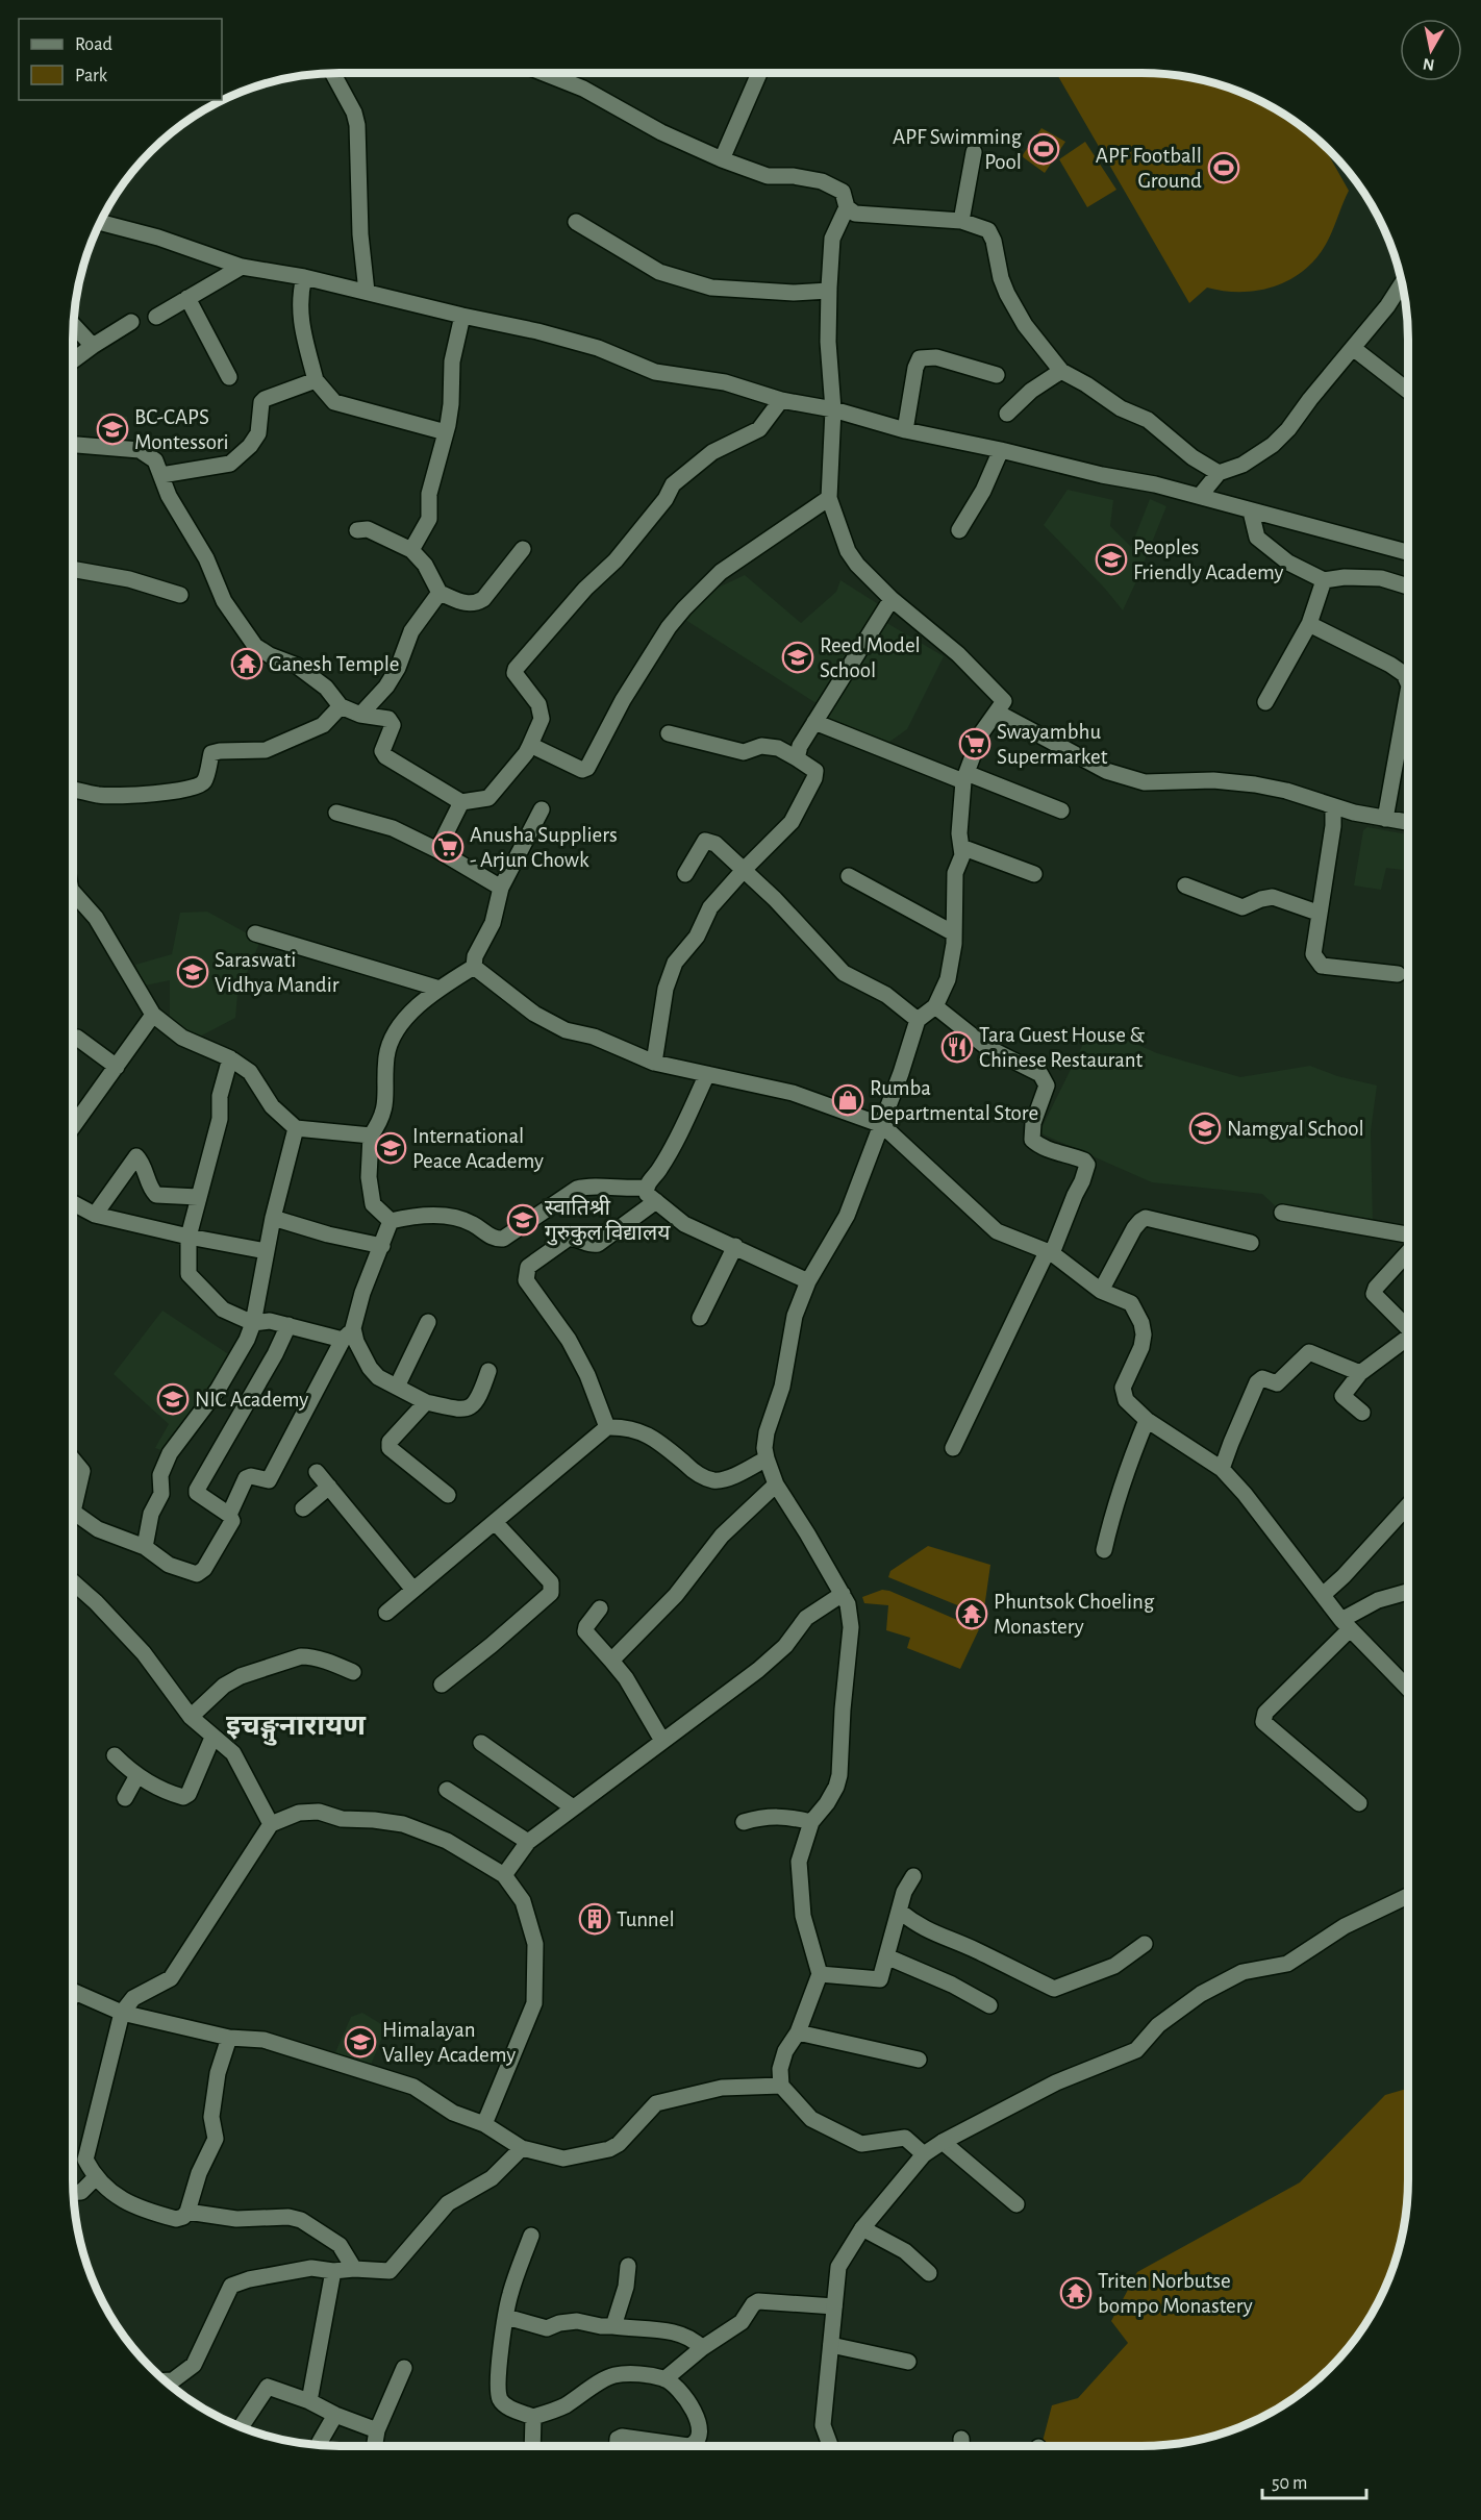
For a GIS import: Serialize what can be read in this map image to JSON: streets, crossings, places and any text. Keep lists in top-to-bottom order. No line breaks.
{"districts":["इचङ्गुनारायण"],"places":{"sports":["APF Swimming Pool","APF Football Ground"],"school or university":["BC-CAPS Montessori","Peoples Friendly Academy","Reed Model School","Saraswati Vidhya Mandir","Namgyal School","International Peace Academy","स्वातिश्री गुरुकुल विद्यालय","NIC Academy","Himalayan Valley Academy"],"temple":["Ganesh Temple","Phuntsok Choeling Monastery","Triten Norbutse bompo Monastery"],"supermarket":["Swayambhu Supermarket","Anusha Suppliers - Arjun Chowk"],"restaurant":["Tara Guest House & Chinese Restaurant"],"shop":["Rumba Departmental Store"],"building":["Tunnel"]},"legend":["Road","Park"],"scale_bar":"50 m","north":"bottom"}
